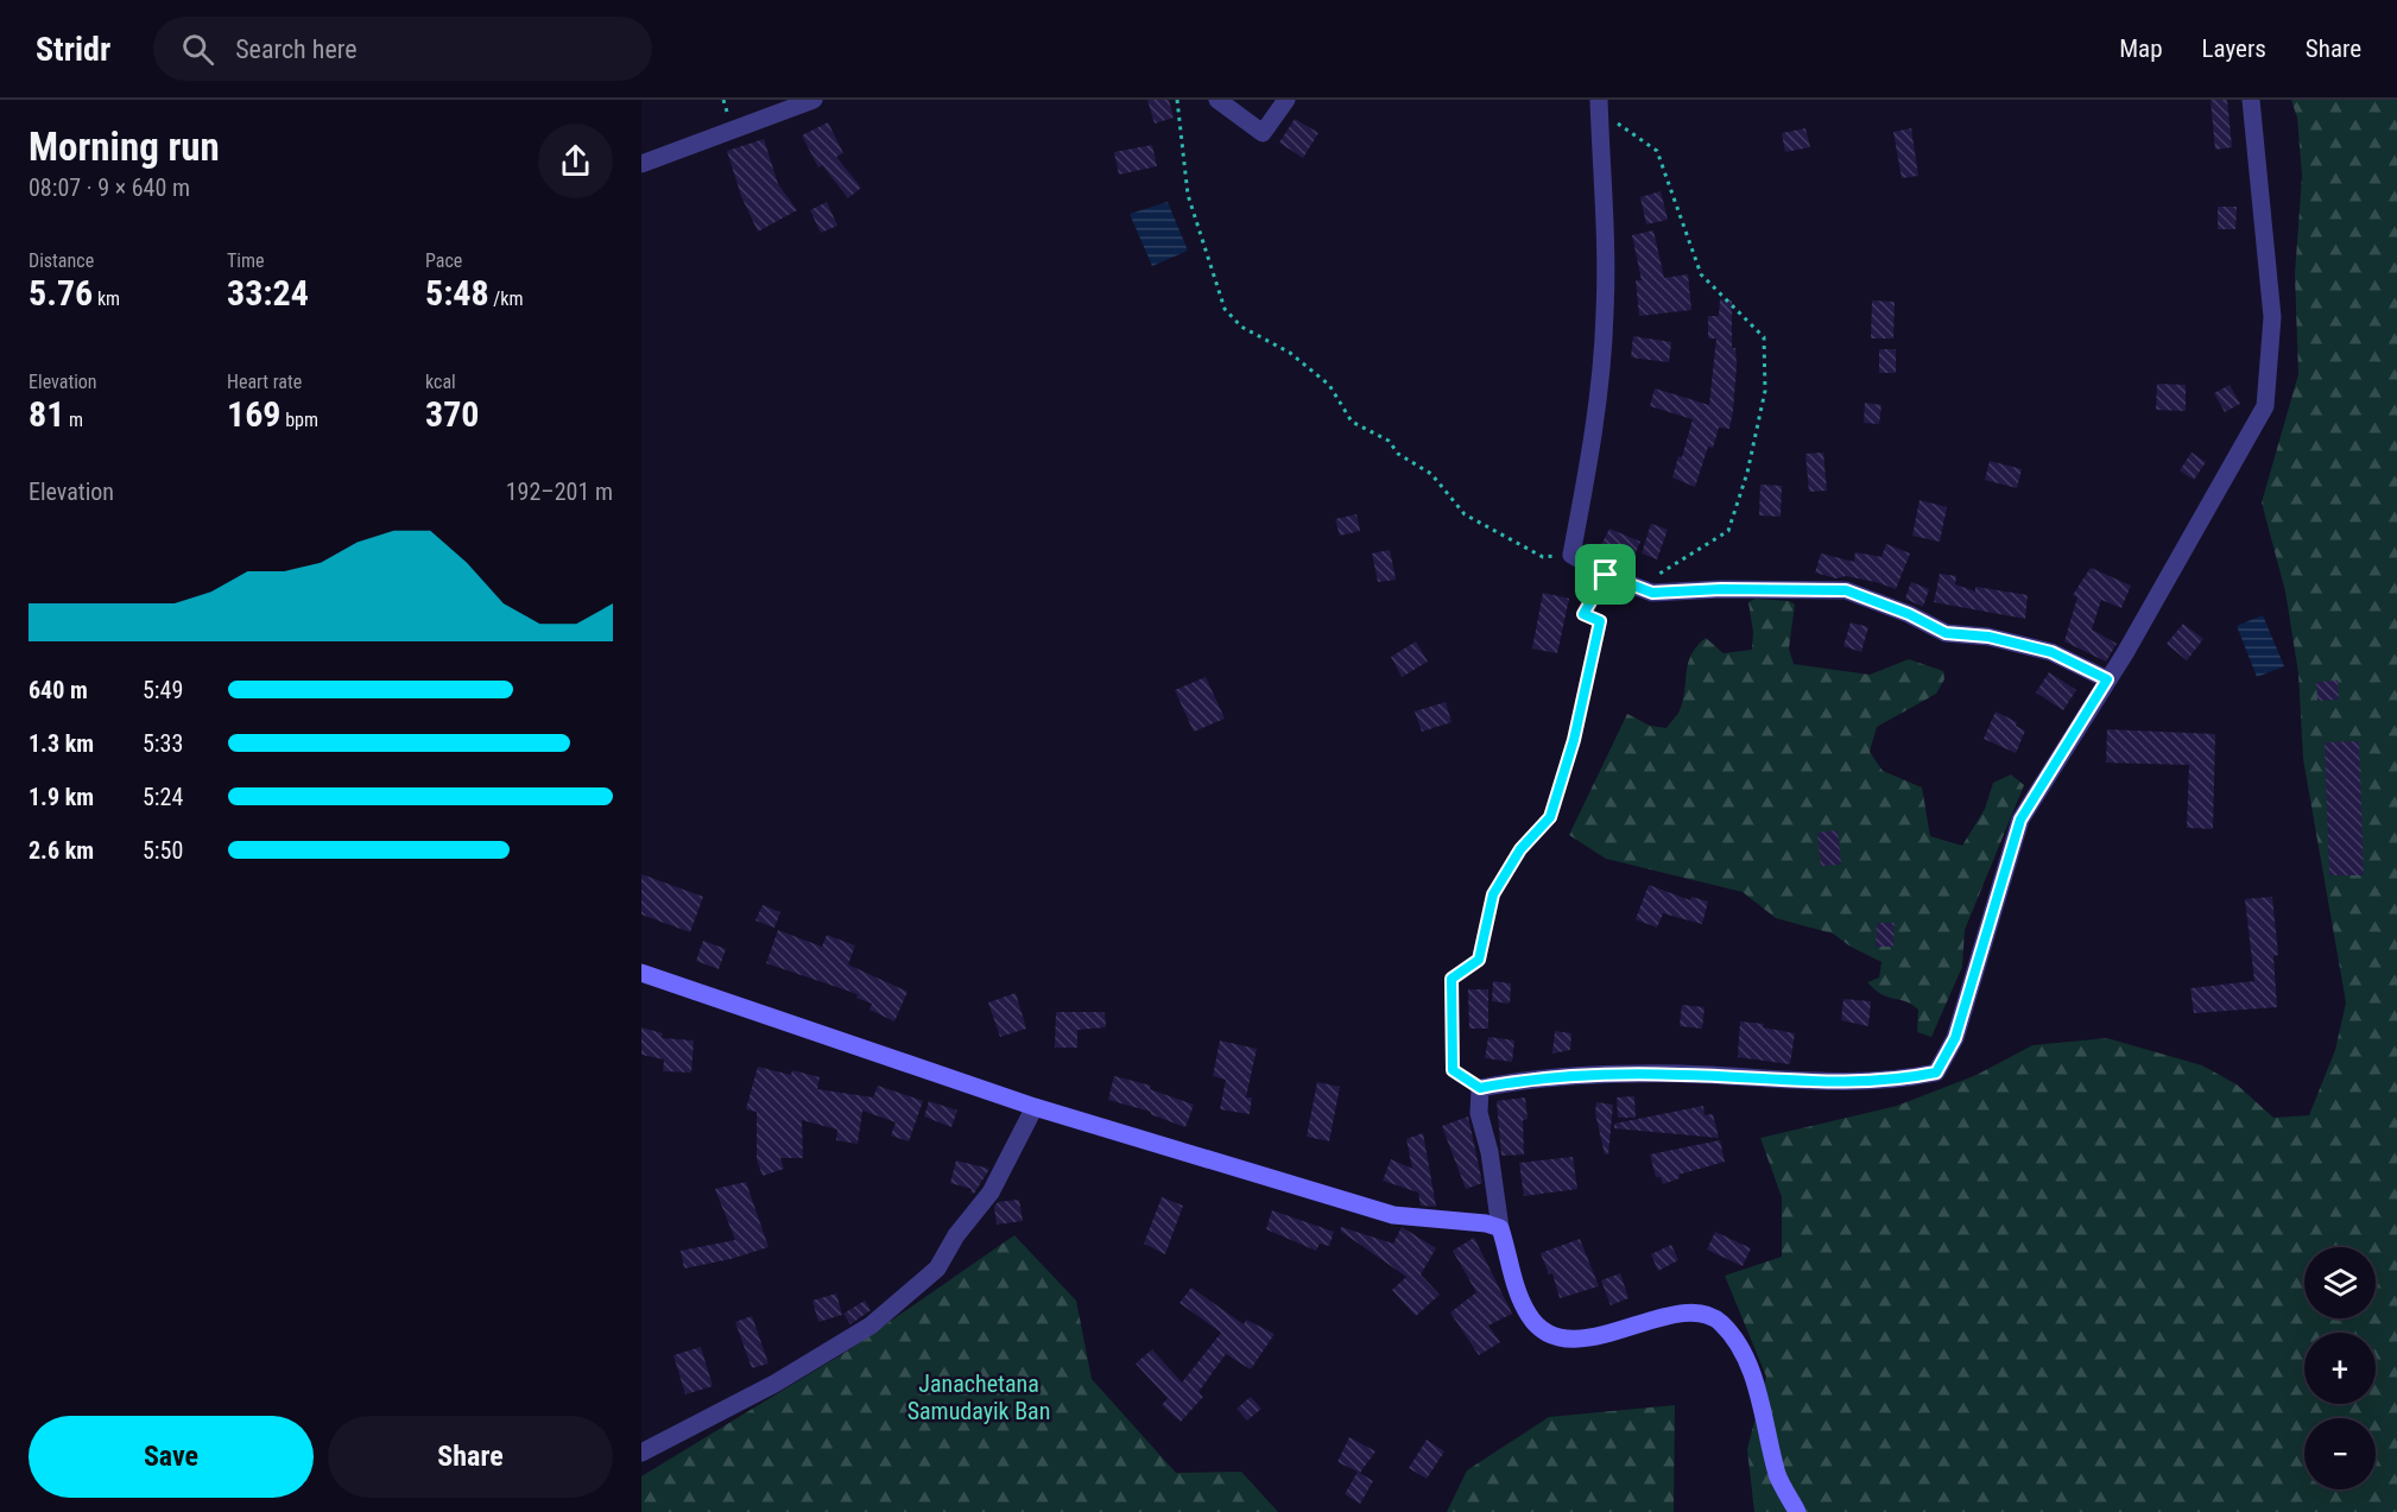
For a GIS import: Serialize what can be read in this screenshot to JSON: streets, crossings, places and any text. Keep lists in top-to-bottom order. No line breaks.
{"parks":["Janachetana Samudayik Ban"],"page":{"header":"Stridr","search":"Search here","nav":["Map","Layers","Share"],"heading":["Morning run","08:07 · 9 × 640 m"],"stats":[["Distance","5.76 km"],["Time","33:24"],["Pace","5:48 /km"],["Elevation","81 m"],["Heart rate","169 bpm"],["kcal","370"]],"chart":["Elevation","192–201 m"],"list":[{"name":"640 m","note":"5:49"},{"name":"1.3 km","note":"5:33"},{"name":"1.9 km","note":"5:24"},{"name":"2.6 km","note":"5:50"}],"map_buttons":["+","−"],"buttons":["Save","Share"]}}
